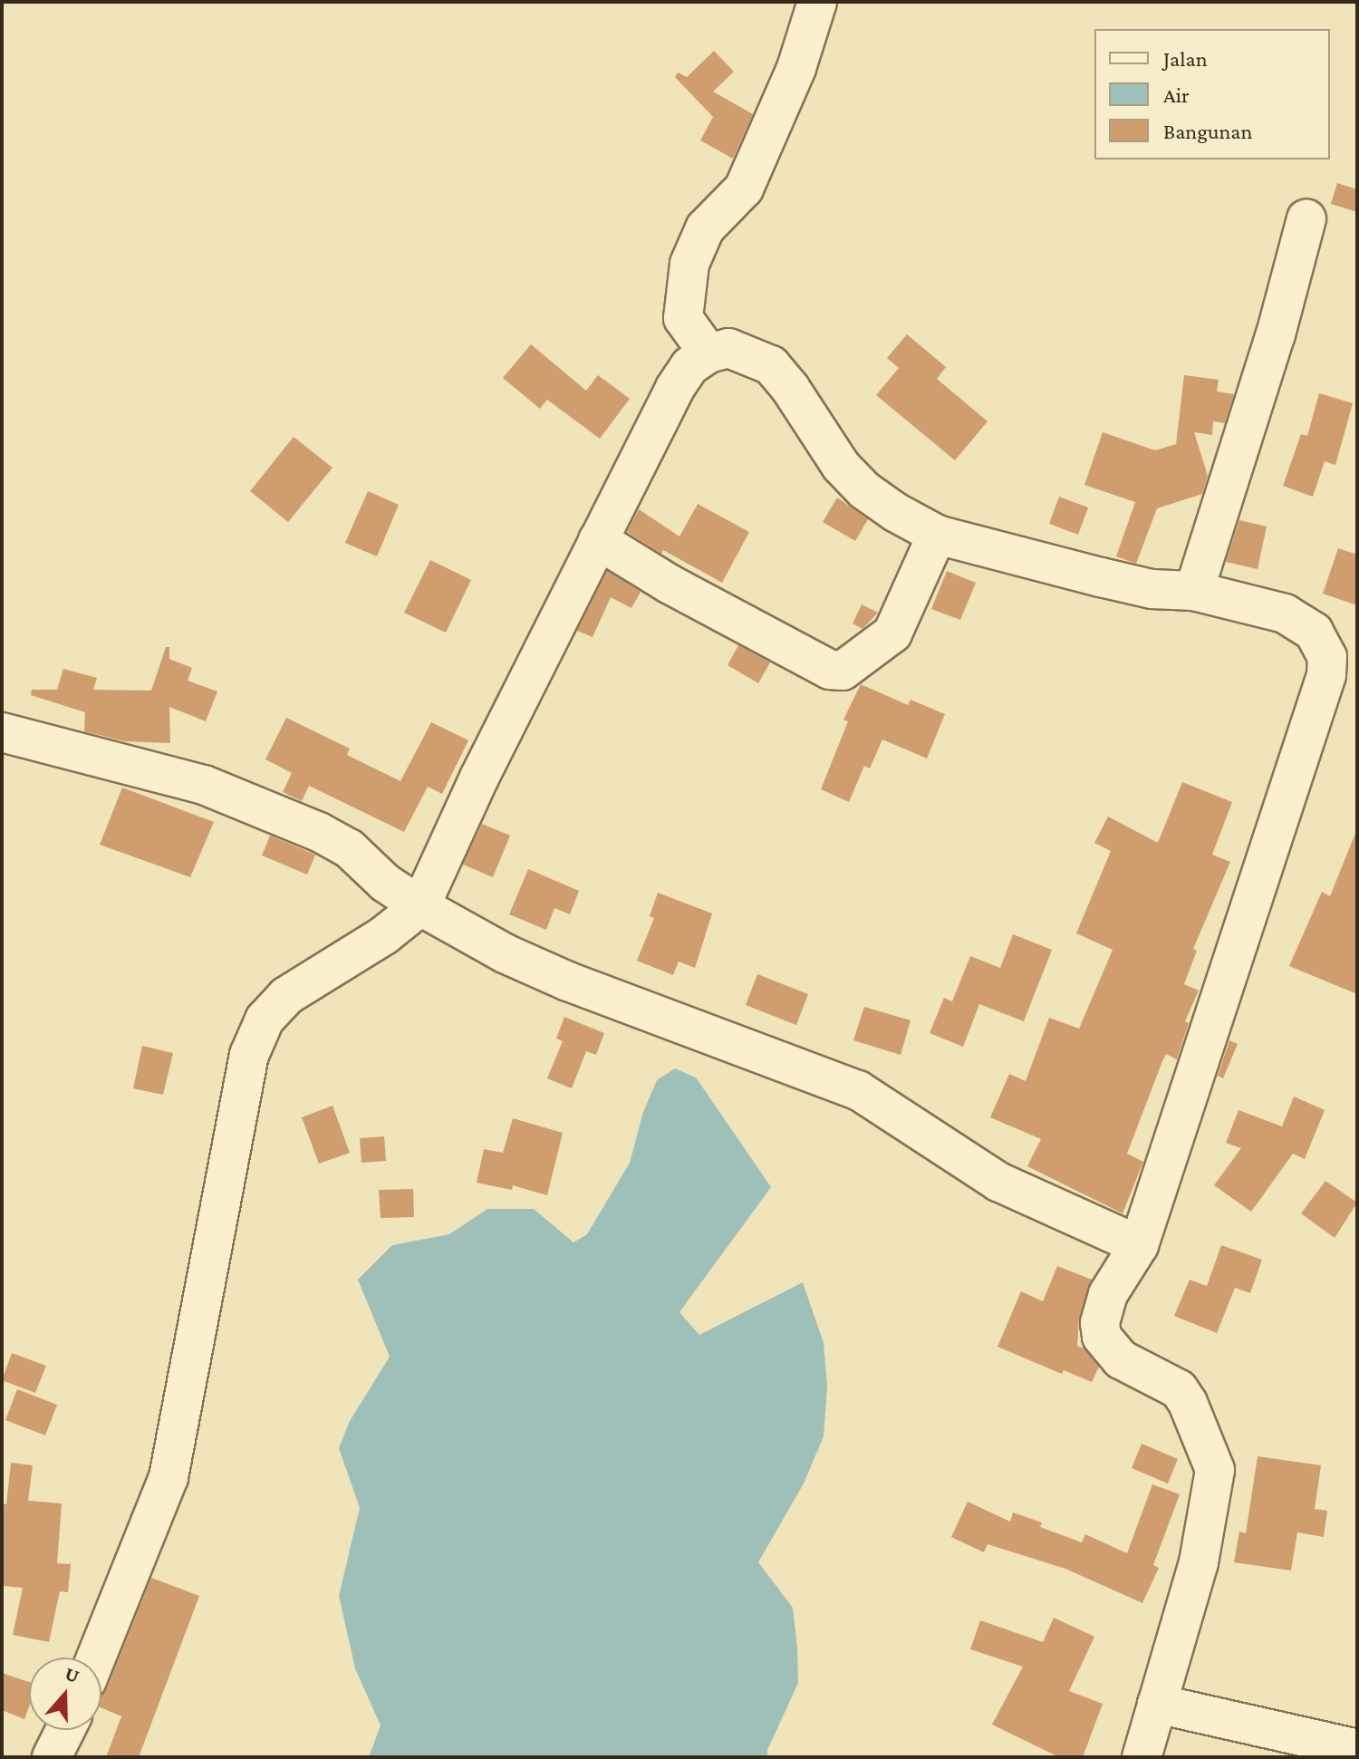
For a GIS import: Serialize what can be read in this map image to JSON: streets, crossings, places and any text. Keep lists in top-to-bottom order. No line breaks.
{"legend":["Jalan","Air","Bangunan"],"north":"top"}
